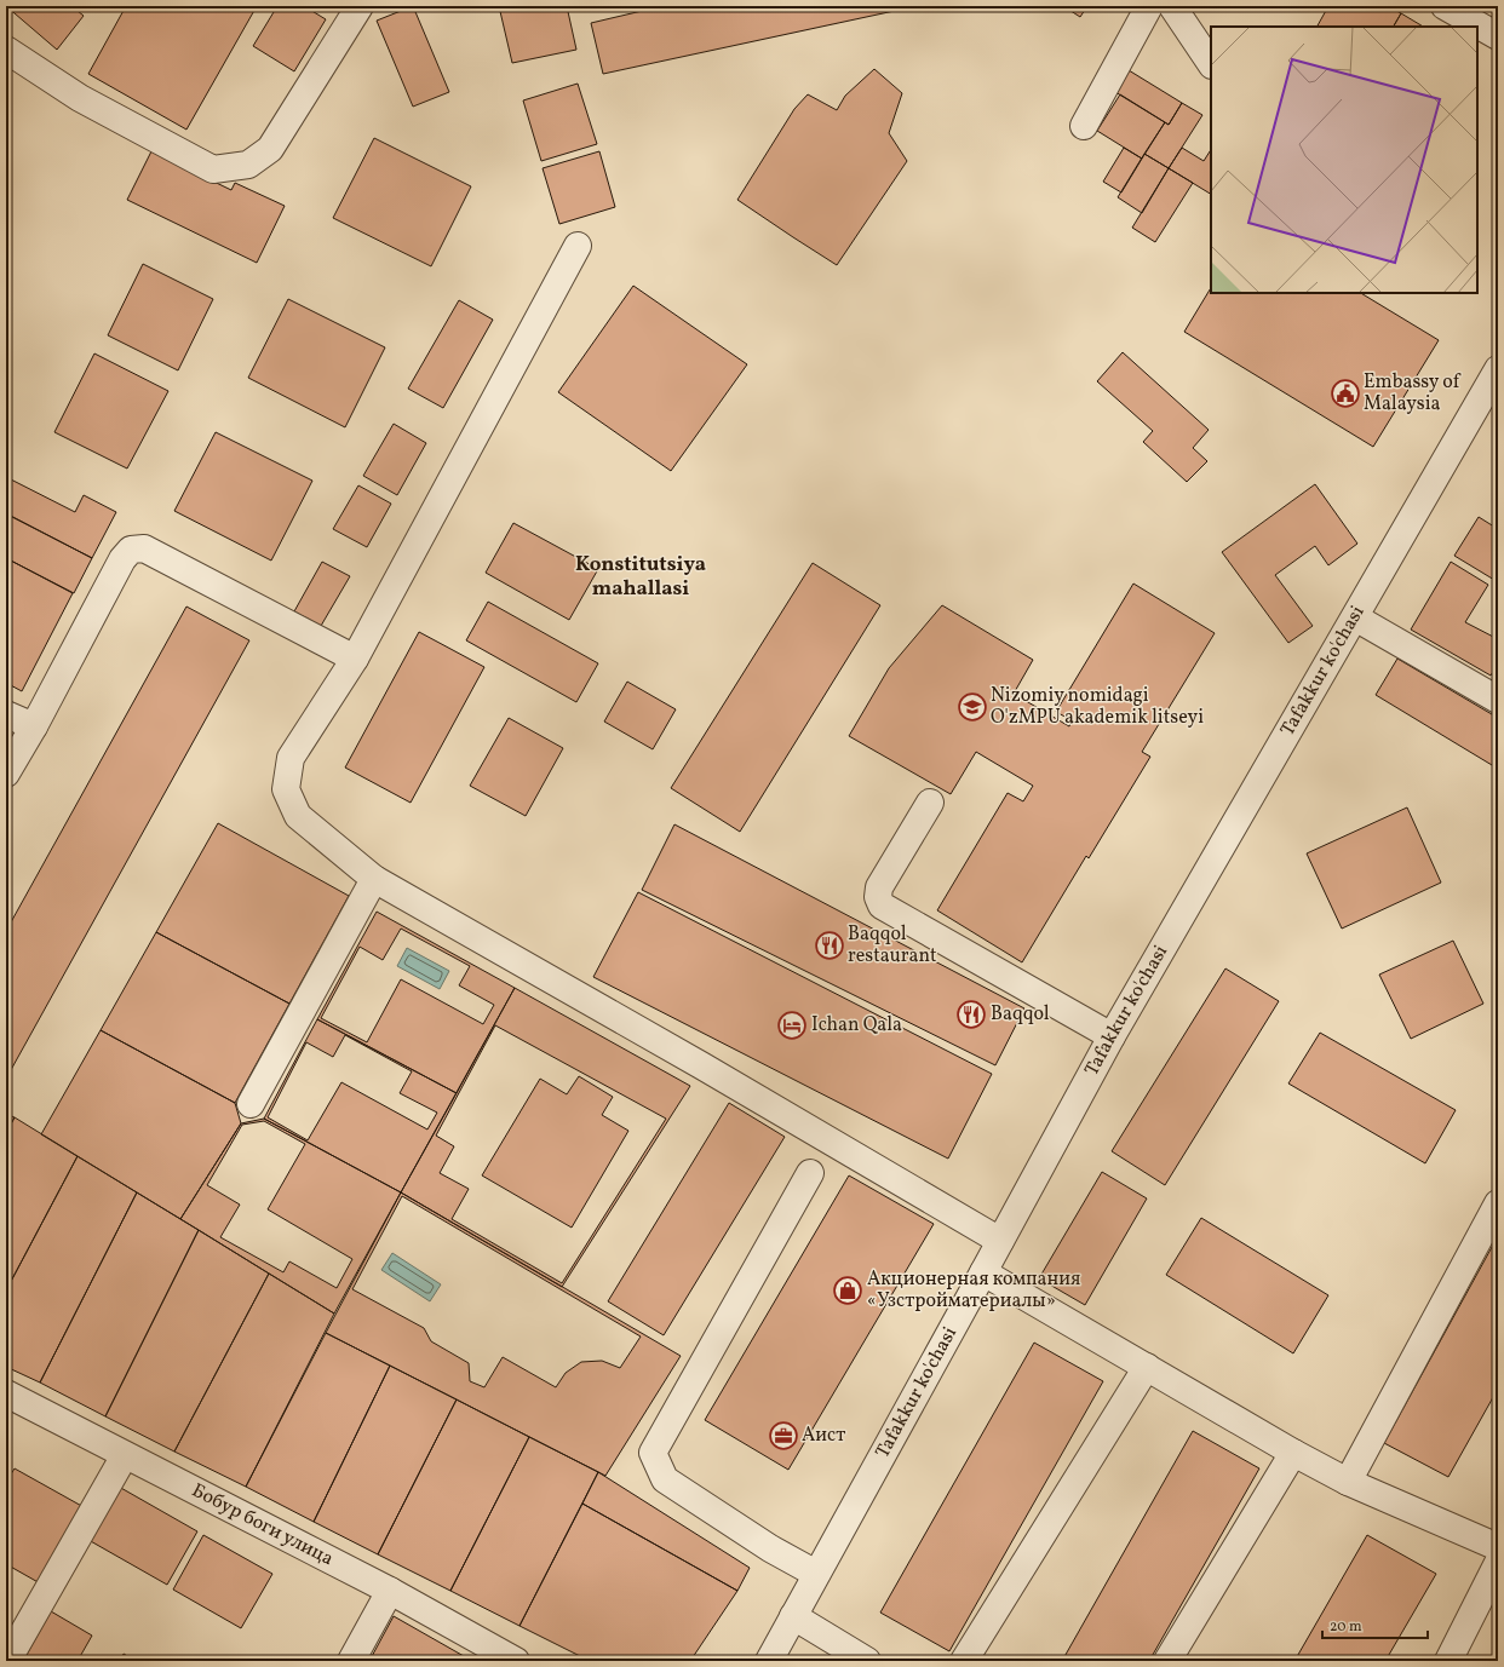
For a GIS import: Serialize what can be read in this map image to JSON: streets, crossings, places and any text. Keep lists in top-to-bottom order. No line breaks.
{"streets":{"street":["Tafakkur ko'chasi","Бобур боги улица"]},"districts":["Konstitutsiya mahallasi"],"places":{"public building":["Embassy of Malaysia"],"school or university":["Nizomiy nomidagi O'zMPU akademik litseyi"],"restaurant":["Baqqol restaurant","Baqqol"],"hotel":["Ichan Qala"],"shop":["Акционерная компания «Узстройматериалы»"],"office":["Аист"]},"scale_bar":"20 m"}
